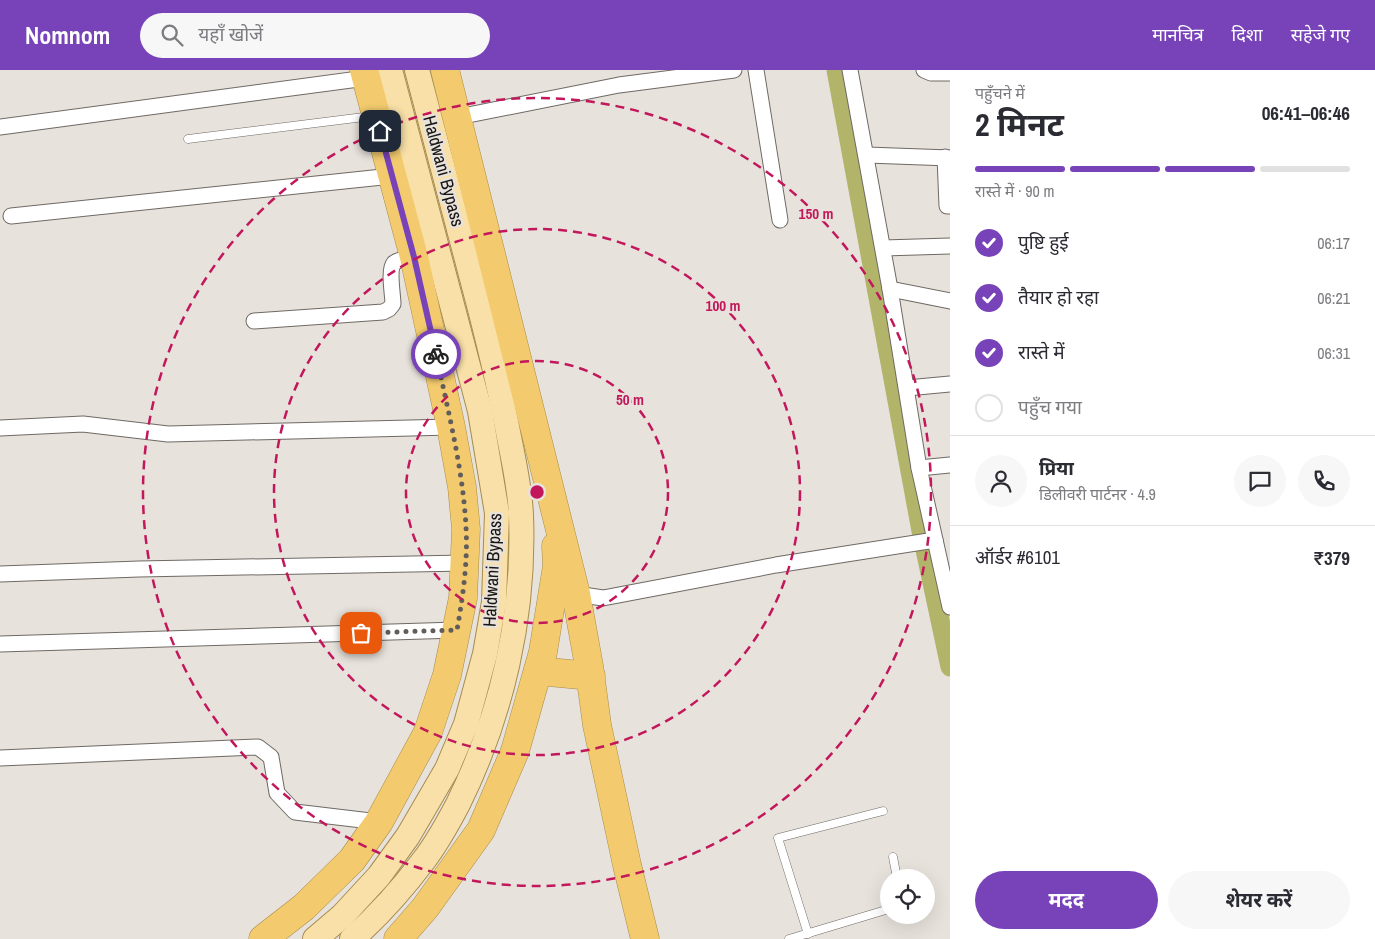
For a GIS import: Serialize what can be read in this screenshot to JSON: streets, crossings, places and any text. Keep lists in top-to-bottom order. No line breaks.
{"streets":{"main road":["Haldwani Bypass"]},"page":{"header":"Nomnom","search":"यहाँ खोजें","nav":["मानचित्र","दिशा","सहेजे गए"],"heading":["2 मिनट","पहुँचने में","06:41–06:46"],"panel":["प्रिया","डिलीवरी पार्टनर · 4.9","ऑर्डर #6101","₹379"],"bar":"रास्ते में · 90 m","list":[["पुष्टि हुई","06:17"],["तैयार हो रहा","06:21"],["रास्ते में","06:31"],"पहुँच गया"],"buttons":["मदद","शेयर करें"]},"rings":["150 m","100 m","50 m"]}
